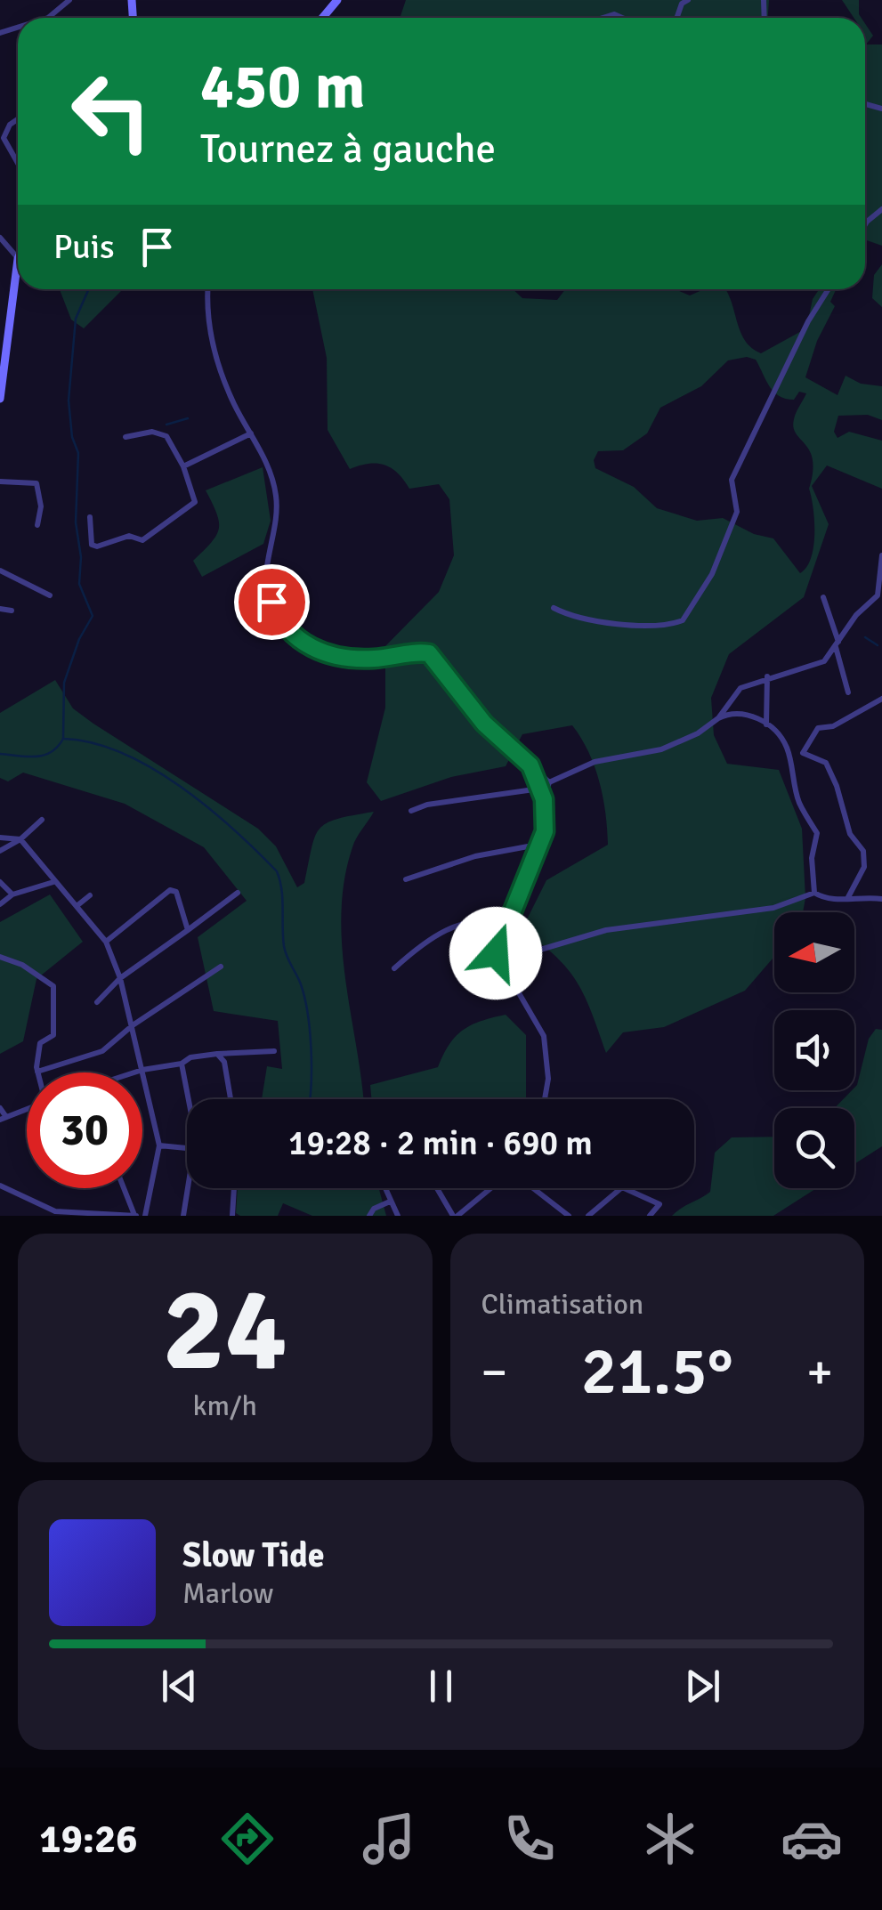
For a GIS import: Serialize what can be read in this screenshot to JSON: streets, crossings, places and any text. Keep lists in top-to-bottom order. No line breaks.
{"north":"left","page":{"turn":["450 m","Tournez à gauche"],"then":"Puis","limit":"30","trip":"19:28 · 2 min · 690 m","tile":[["24","km/h"],"Climatisation"],"heat":["−","21.5°","+"],"song":["Slow Tide","Marlow"],"tabs":"19:26"}}
